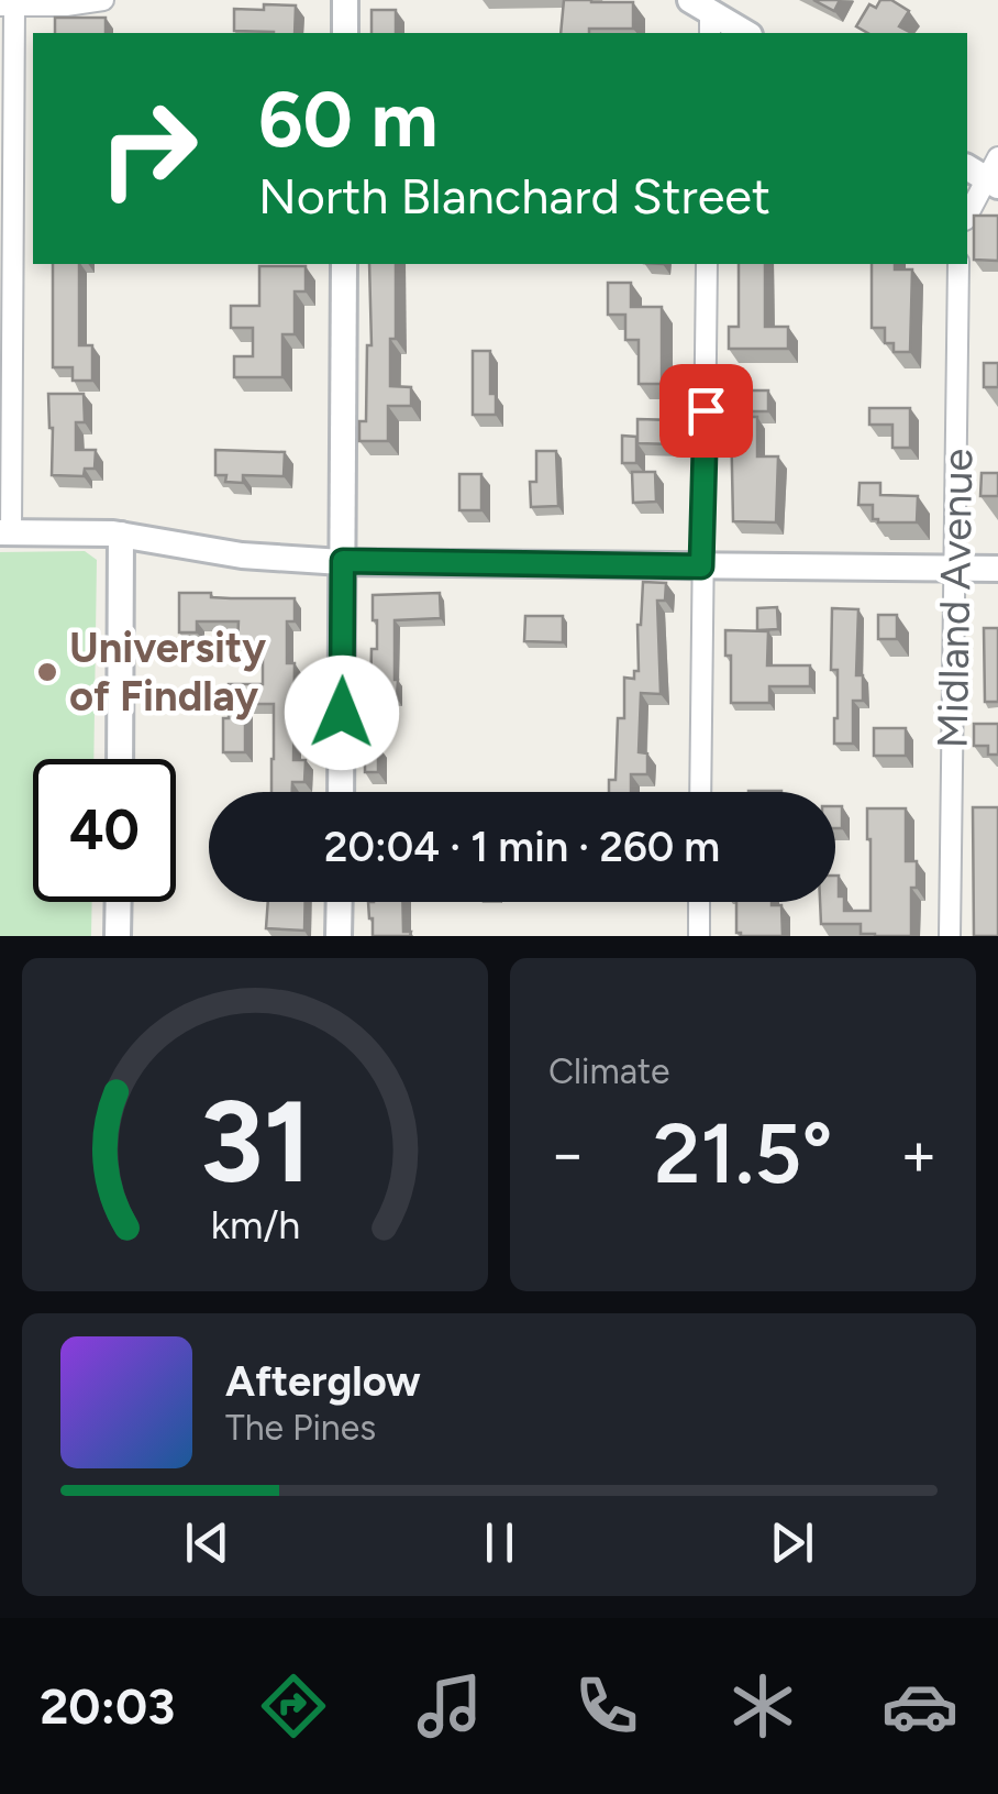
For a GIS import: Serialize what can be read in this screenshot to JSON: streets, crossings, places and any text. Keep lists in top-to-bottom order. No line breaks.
{"streets":{"street":["Midland Avenue"]},"places":["University of Findlay"],"page":{"turn":["60 m","North Blanchard Street"],"limit":"40","trip":"20:04 · 1 min · 260 m","tile":"Climate","heat":["−","21.5°","+"],"song":["Afterglow","The Pines"],"tabs":"20:03","gauge":["31","km/h"]}}
